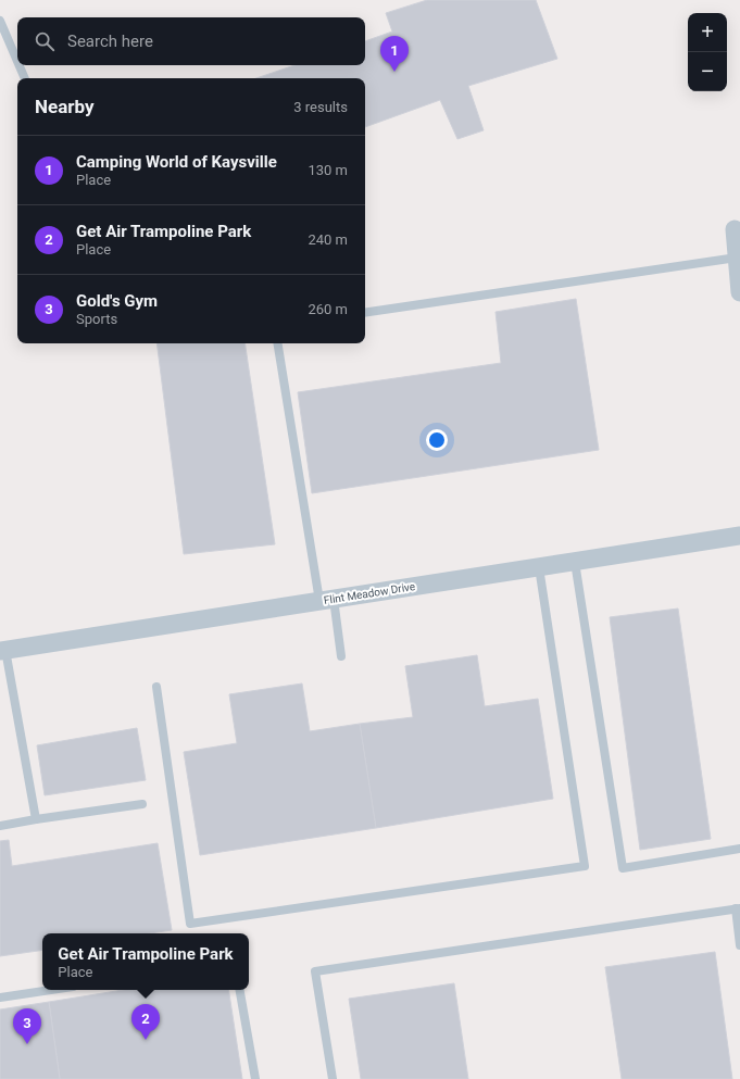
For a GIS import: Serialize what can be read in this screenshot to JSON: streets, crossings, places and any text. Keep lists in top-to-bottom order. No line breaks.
{"streets":{"street":["Flint Meadow Drive"]},"page":{"map_buttons":["+","−"],"search":"Search here","pins":["1","2","3"],"heading":["Nearby","3 results"],"list":[{"mark":"1","name":"Camping World of Kaysville","note":"Place","value":"130 m"},{"mark":"2","name":"Get Air Trampoline Park","note":"Place","value":"240 m"},{"mark":"3","name":"Gold's Gym","note":"Sports","value":"260 m"}],"popup":["Get Air Trampoline Park","Place"]}}
